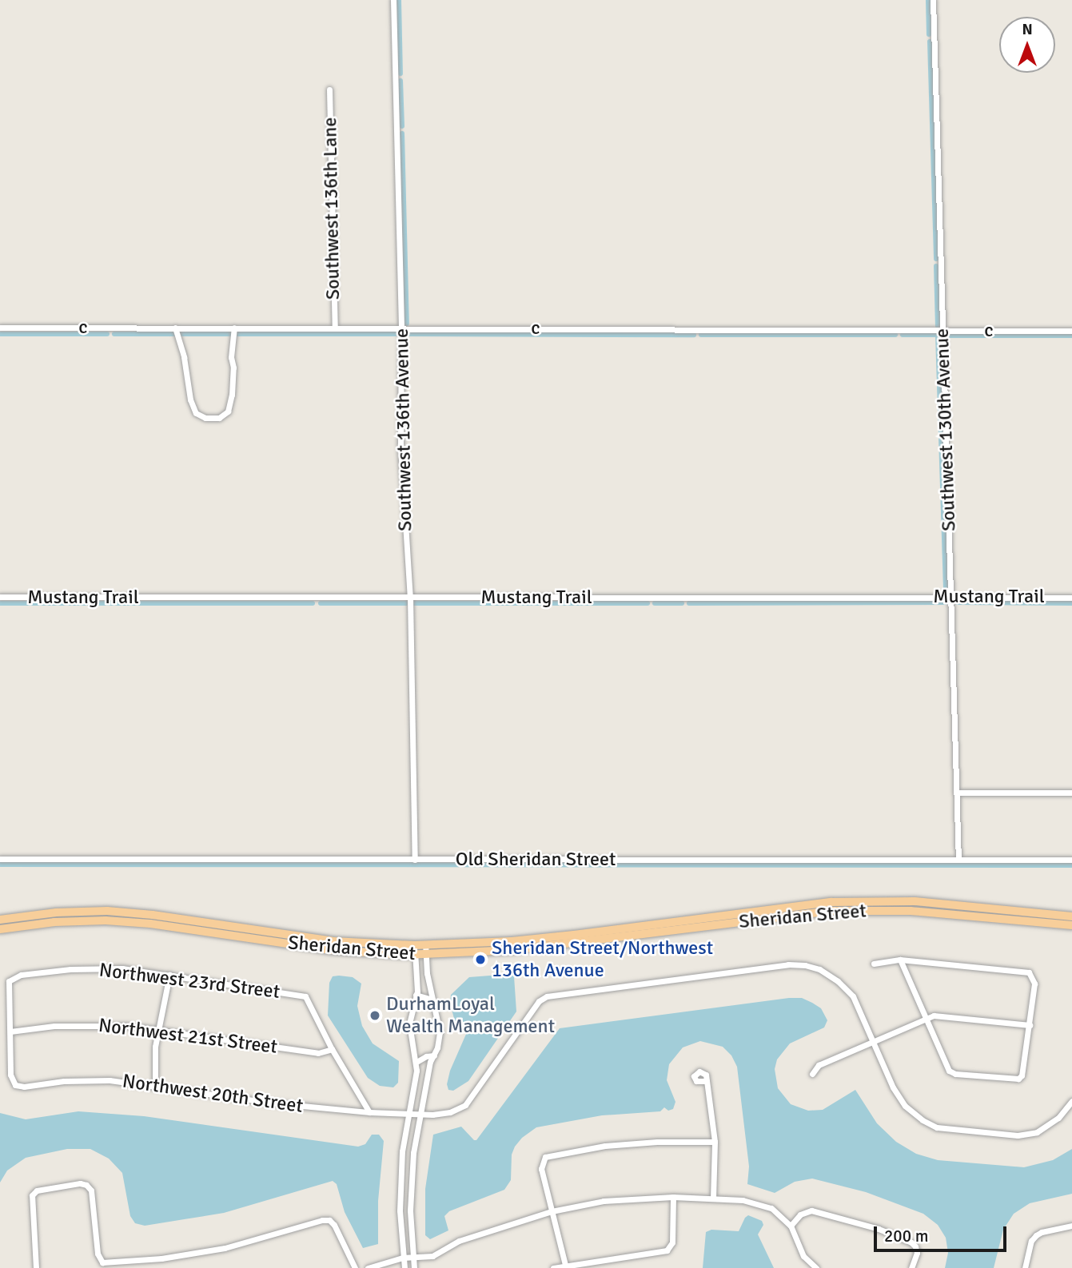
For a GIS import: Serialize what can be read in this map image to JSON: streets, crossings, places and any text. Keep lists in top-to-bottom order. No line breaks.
{"streets":{"main road":["Sheridan Street"],"street":["Southwest 136th Lane","c","Southwest 136th Avenue","Southwest 130th Avenue","Mustang Trail","Old Sheridan Street","Northwest 23rd Street","Northwest 21st Street","Northwest 20th Street"]},"crossings":[["Southwest 136th Lane","c"],["c","Southwest 136th Avenue"],["c","Southwest 130th Avenue"],["Southwest 136th Avenue","Mustang Trail"],["Southwest 136th Avenue","Old Sheridan Street"],["Southwest 130th Avenue","Mustang Trail"],["Southwest 130th Avenue","Old Sheridan Street"],["Northwest 23rd Street","Northwest 21st Street"],["Northwest 23rd Street","Northwest 20th Street"],["Northwest 21st Street","Northwest 20th Street"]],"places":["Sheridan Street/Northwest 136th Avenue","DurhamLoyal Wealth Management"],"scale_bar":"200 m","north":"top"}
